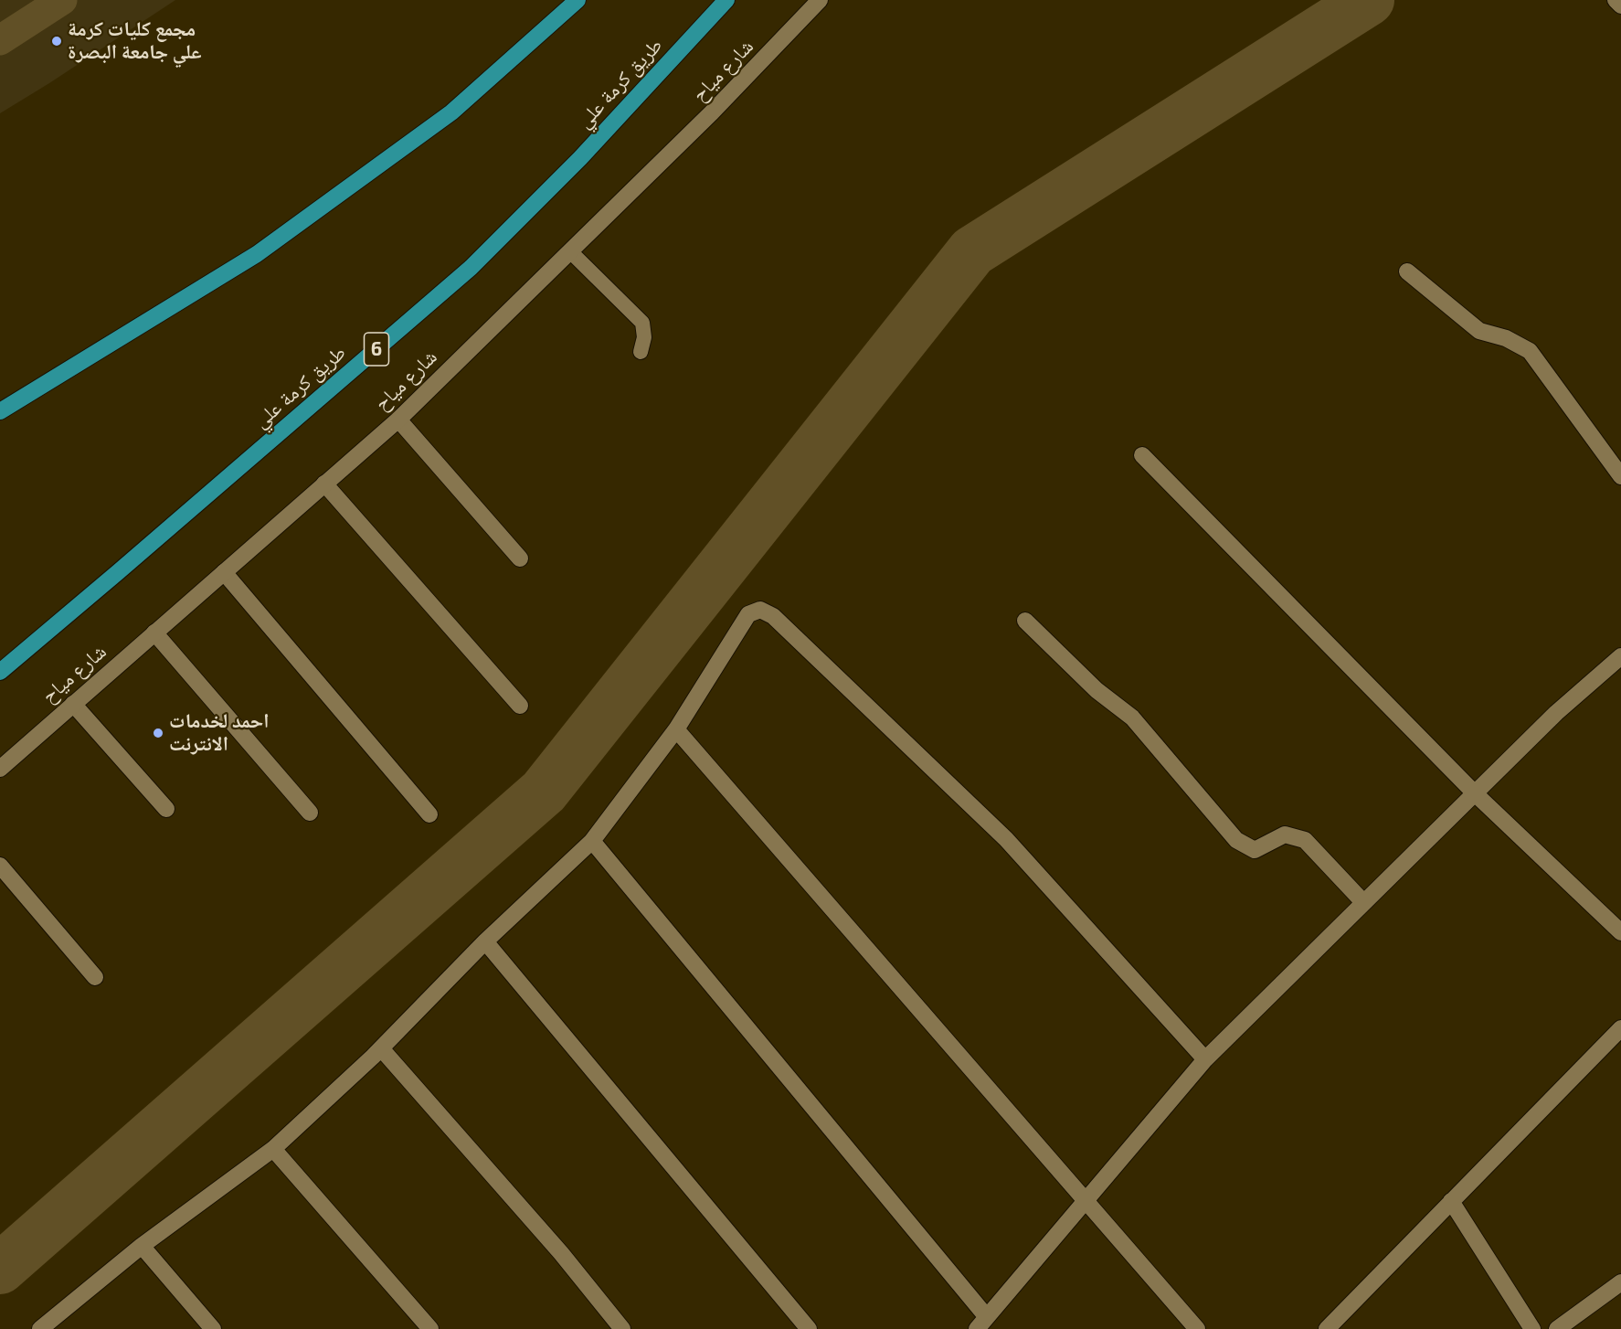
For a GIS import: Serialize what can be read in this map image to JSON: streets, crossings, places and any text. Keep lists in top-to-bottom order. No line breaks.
{"streets":{"highway":["طريق كرمة علي","6"],"street":["شارع مياح"]},"places":["مجمع كليات كرمة علي جامعة البصرة","احمد لخدمات الانترنت"]}
